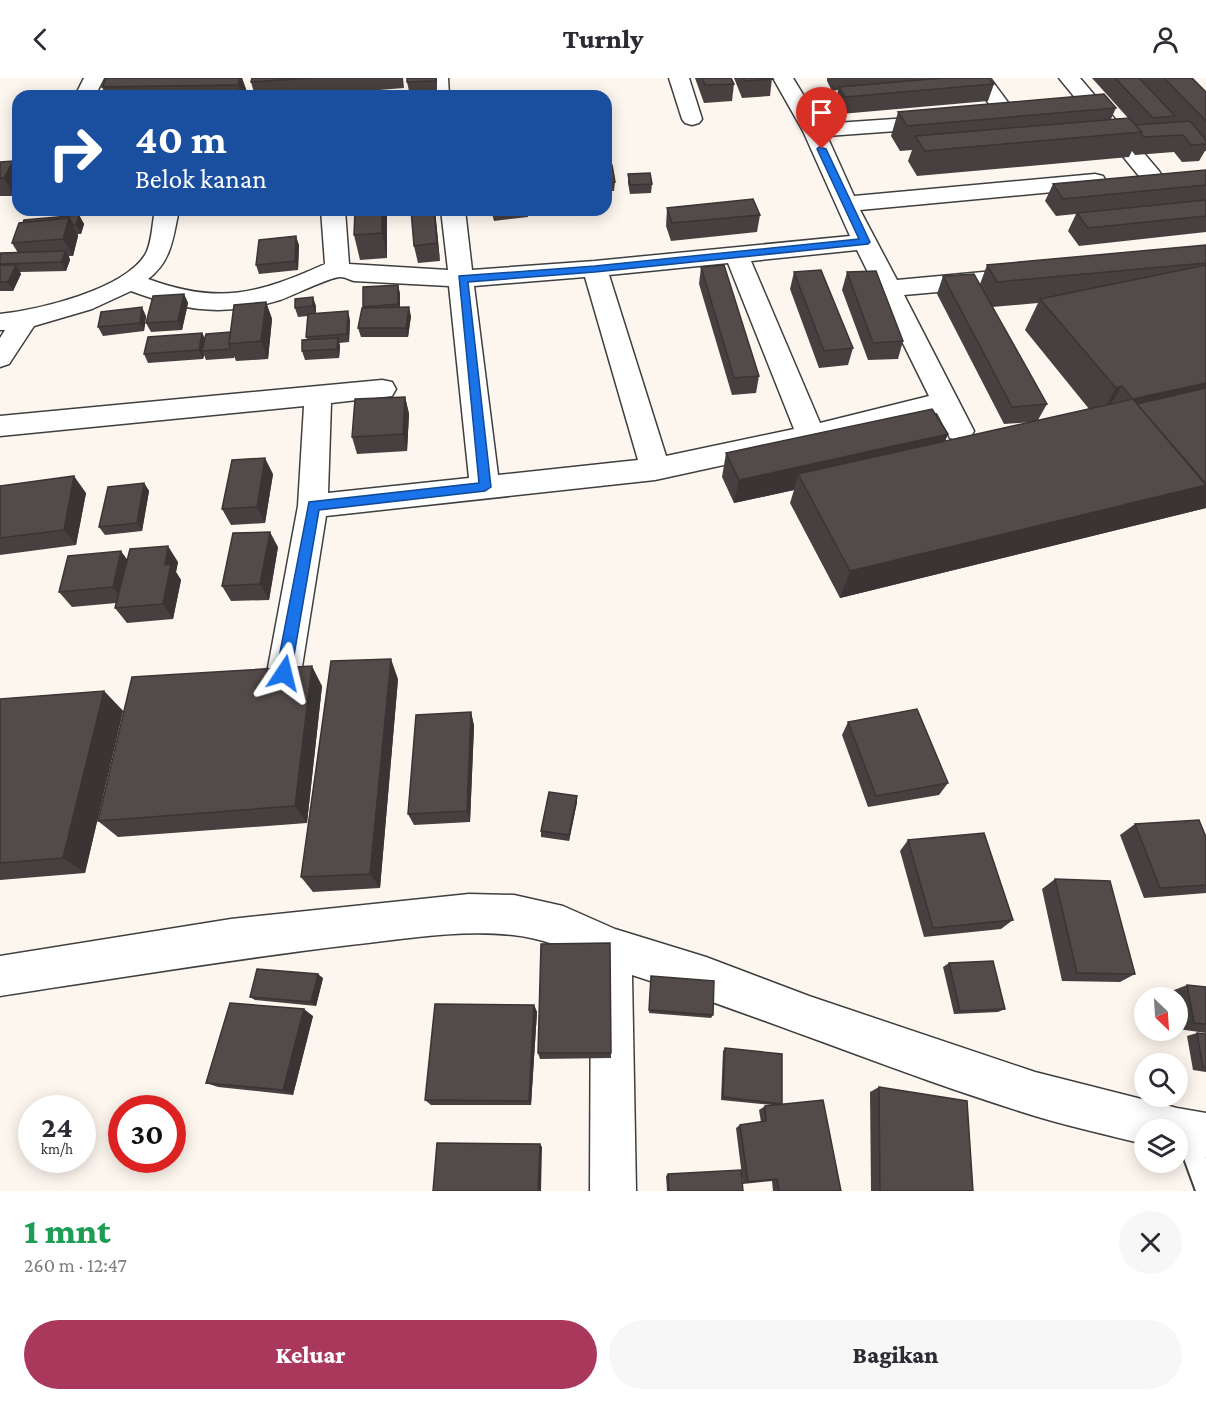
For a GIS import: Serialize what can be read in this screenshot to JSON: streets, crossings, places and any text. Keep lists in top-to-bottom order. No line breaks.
{"north":"bottom right","page":{"header":"Turnly","turn":["40 m","Belok kanan"],"speed":"24 km/h","limit":"30","heading":["1 mnt","260 m · 12:47"],"buttons":["Keluar","Bagikan"]}}
